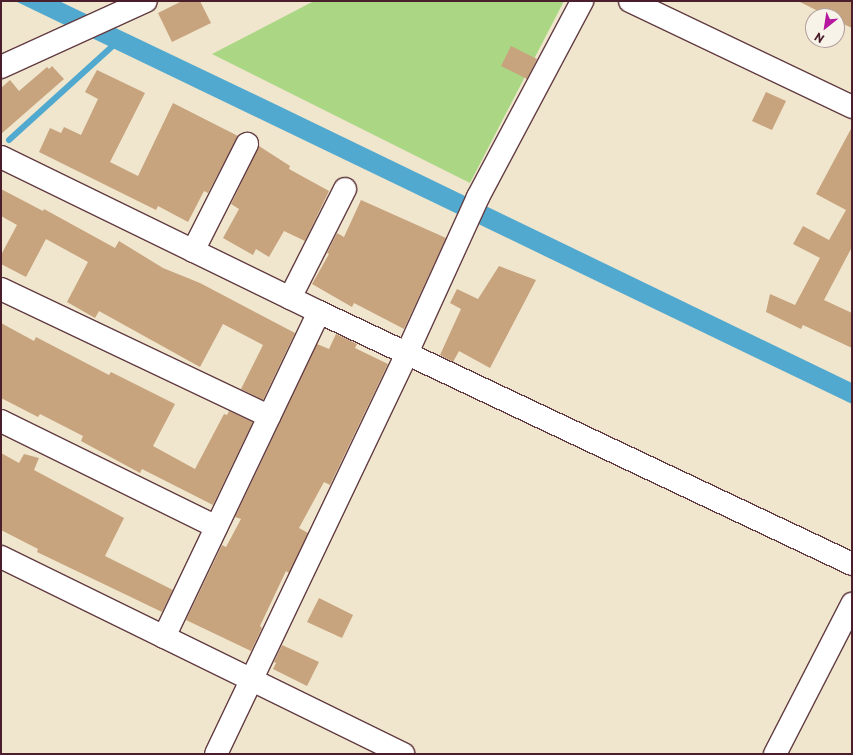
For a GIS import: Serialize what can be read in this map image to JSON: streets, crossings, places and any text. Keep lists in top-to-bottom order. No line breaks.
{"north":"bottom left"}
